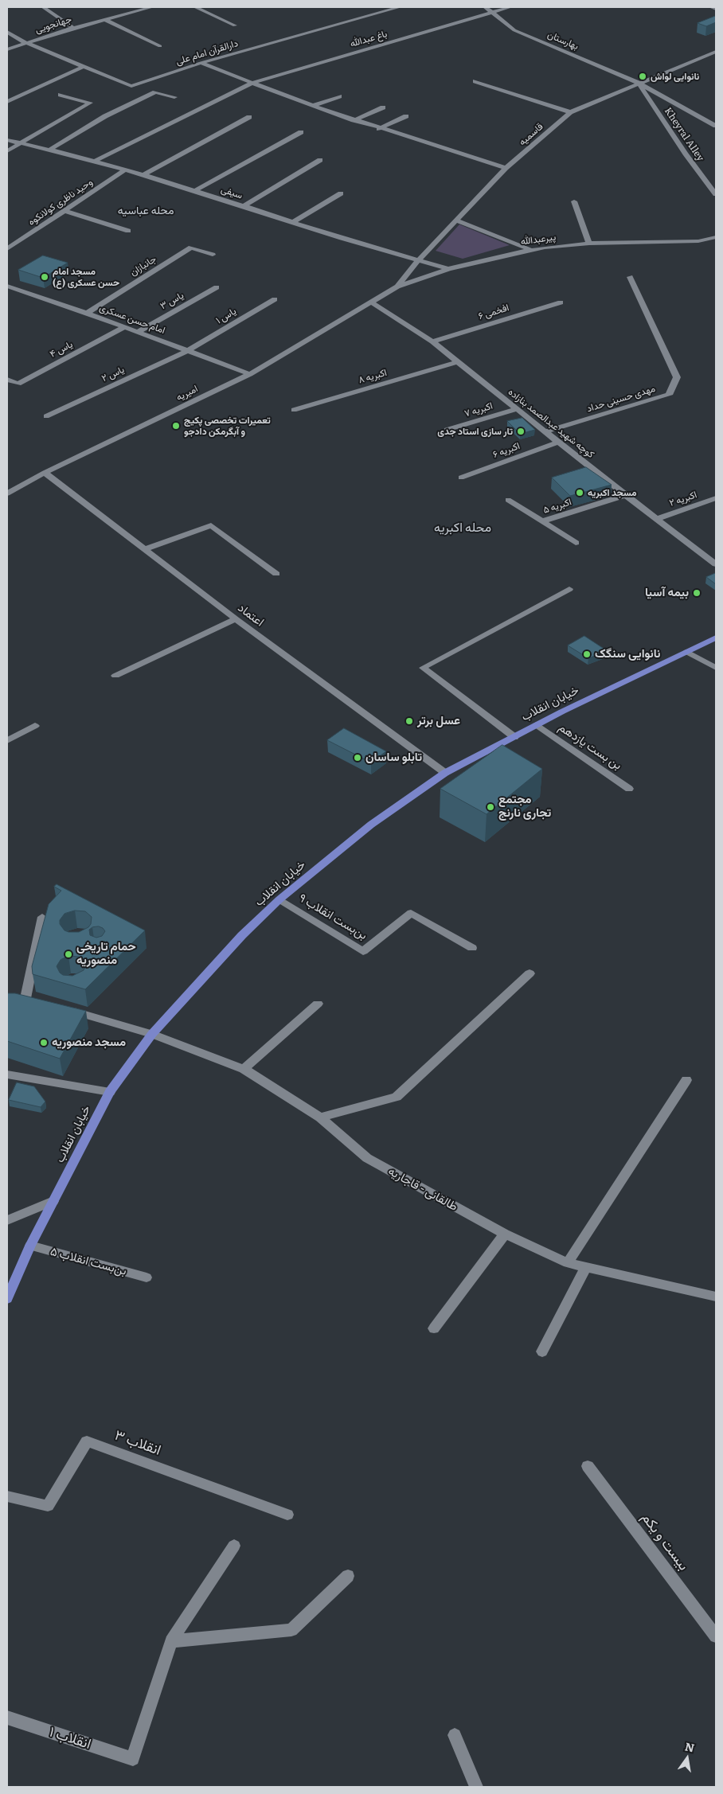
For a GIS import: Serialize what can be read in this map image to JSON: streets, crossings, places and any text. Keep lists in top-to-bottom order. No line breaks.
{"streets":{"main road":["خیابان انقلاب"],"street":["جهانجویی","باغ عبدالله","بهارستان","دارالقرآن امام علی","قاسمیه","Kheyral Alley","سیفی","وحید ناظری کولانکوه","پیرعبدالله","جانبازان","یاس ۳","افخمی ۶","یاس ۱","امام حسن عسکری","یاس ۴","یاس ۲","اکبریه ۸","امیریه","مهدی حسینی حداد","اکبریه ۷","کوچه شهید عبدالصمد بنازاده","اکبریه ۶","اکبریه ۲","اکبریه ۵","اعتماد","بن بست یازدهم","بن‌بست انقلاب ۹","طالقانی - قاجاریه","بن‌بست انقلاب ۵","انقلاب ۳","بیست و یکم","انقلاب ۱"]},"crossings":[["جهانجویی","دارالقرآن امام علی"],["باغ عبدالله","بهارستان"],["باغ عبدالله","سیفی"],["بهارستان","قاسمیه"],["بهارستان","Kheyral Alley"],["قاسمیه","Kheyral Alley"],["قاسمیه","سیفی"],["قاسمیه","پیرعبدالله"],["سیفی","وحید ناظری کولانکوه"],["سیفی","پیرعبدالله"],["پیرعبدالله","امیریه"],["پیرعبدالله","کوچه شهید عبدالصمد بنازاده"],["جانبازان","امام حسن عسکری"],["یاس ۳","امام حسن عسکری"],["افخمی ۶","کوچه شهید عبدالصمد بنازاده"],["یاس ۱","امام حسن عسکری"],["یاس ۱","یاس ۲"],["امام حسن عسکری","یاس ۴"],["امام حسن عسکری","یاس ۲"],["امام حسن عسکری","امیریه"],["اکبریه ۸","کوچه شهید عبدالصمد بنازاده"],["امیریه","کوچه شهید عبدالصمد بنازاده"],["امیریه","اعتماد"],["مهدی حسینی حداد","کوچه شهید عبدالصمد بنازاده"],["اکبریه ۷","کوچه شهید عبدالصمد بنازاده"],["کوچه شهید عبدالصمد بنازاده","اکبریه ۶"],["کوچه شهید عبدالصمد بنازاده","اکبریه ۲"],["کوچه شهید عبدالصمد بنازاده","اکبریه ۵"],["اعتماد","خیابان انقلاب"],["خیابان انقلاب","بن بست یازدهم"],["خیابان انقلاب","بن‌بست انقلاب ۹"],["خیابان انقلاب","طالقانی - قاجاریه"],["خیابان انقلاب","بن‌بست انقلاب ۵"]],"districts":["محله عباسیه","محله اکبریه"],"places":["نانوایی لواش","مسجد امام حسن عسکری (ع)","تعمیرات تخصصی پکیج و آبگرمکن دادجو","تار سازی استاد جدی","مسجد اکبریه","بیمه آسیا","نانوایی سنگک","عسل برتر","تابلو ساسان","مجتمع تجاری نارنج","حمام تاریخی منصوریه","مسجد منصوریه"],"north":"top"}
